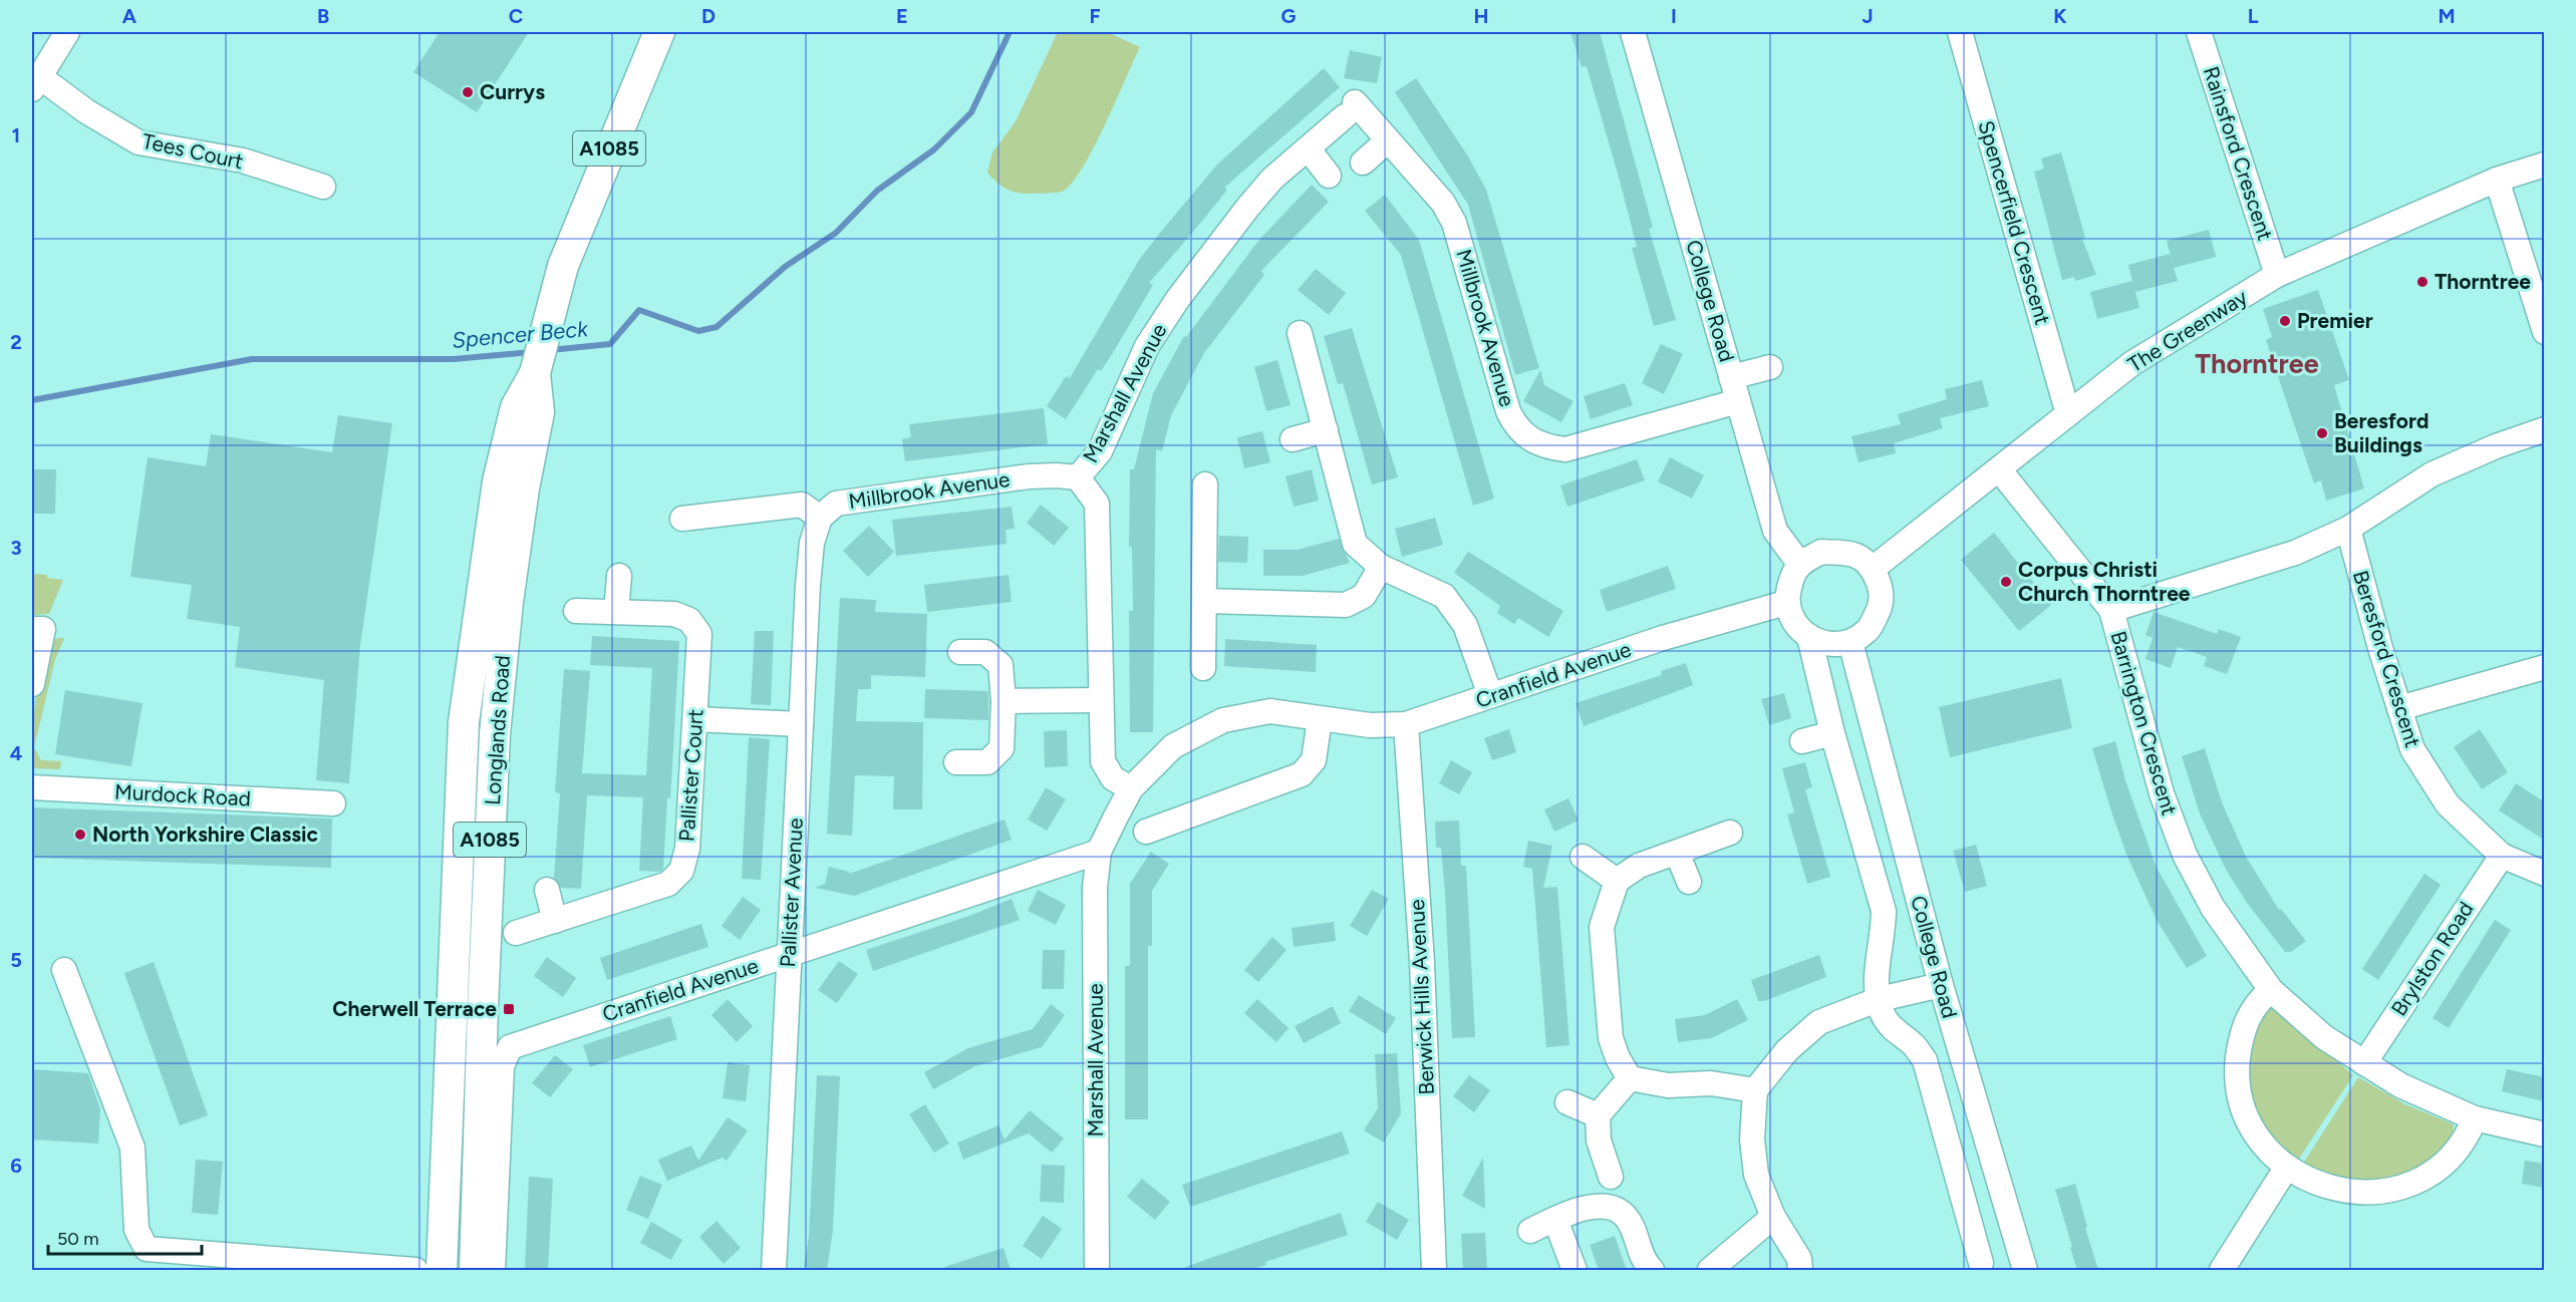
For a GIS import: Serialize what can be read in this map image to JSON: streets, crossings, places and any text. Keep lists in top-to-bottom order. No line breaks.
{"streets":{"main road":["A1085","Longlands Road"],"street":["Tees Court","Rainsford Crescent","Spencerfield Crescent","College Road","Millbrook Avenue","The Greenway","Marshall Avenue","Beresford Crescent","Cranfield Avenue","Barrington Crescent","Pallister Court","Murdock Road","Pallister Avenue","Brylston Road","Berwick Hills Avenue"]},"crossings":[["A1085","Longlands Road"],["Rainsford Crescent","The Greenway"],["Spencerfield Crescent","The Greenway"],["College Road","Millbrook Avenue"],["College Road","The Greenway"],["College Road","Cranfield Avenue"],["Millbrook Avenue","Marshall Avenue"],["Millbrook Avenue","Pallister Avenue"],["The Greenway","Cranfield Avenue"],["The Greenway","Barrington Crescent"],["Marshall Avenue","Cranfield Avenue"],["Beresford Crescent","Brylston Road"],["Cranfield Avenue","Pallister Avenue"],["Cranfield Avenue","Berwick Hills Avenue"],["Barrington Crescent","Brylston Road"]],"districts":["Thorntree"],"water":["Spencer Beck"],"places":{"other":["Currys","Thorntree","Premier","Beresford Buildings","Corpus Christi Church Thorntree","North Yorkshire Classic"],"transit":["Cherwell Terrace"]},"scale_bar":"50 m","grid":{"columns":["A","B","C","D","E","F","G","H","I","J","K","L","M"],"rows":["1","2","3","4","5","6"]}}
